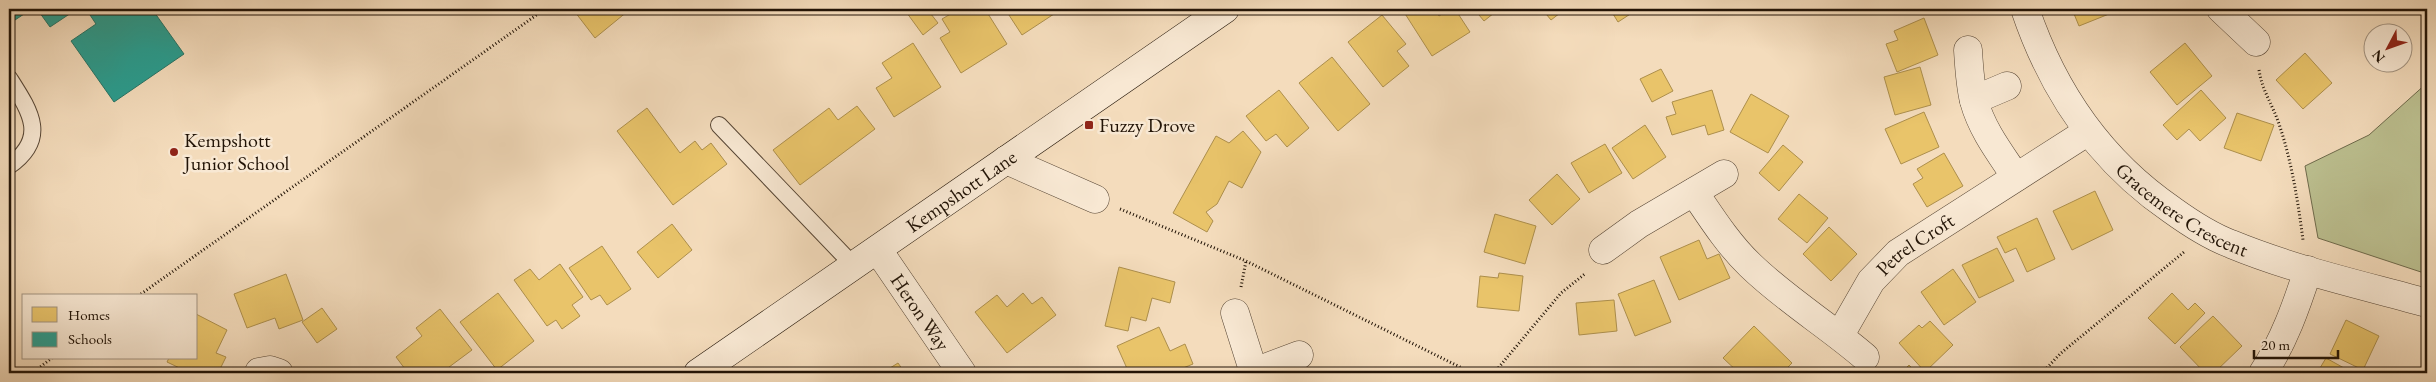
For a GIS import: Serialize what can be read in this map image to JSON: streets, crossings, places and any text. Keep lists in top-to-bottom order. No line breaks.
{"streets":{"street":["Kempshott Lane","Gracemere Crescent","Petrel Croft","Heron Way"]},"crossings":[["Kempshott Lane","Heron Way"],["Gracemere Crescent","Petrel Croft"]],"places":{"transit":["Fuzzy Drove"],"other":["Kempshott Junior School"]},"legend":["Homes","Schools"],"scale_bar":"20 m","north":"bottom left"}
